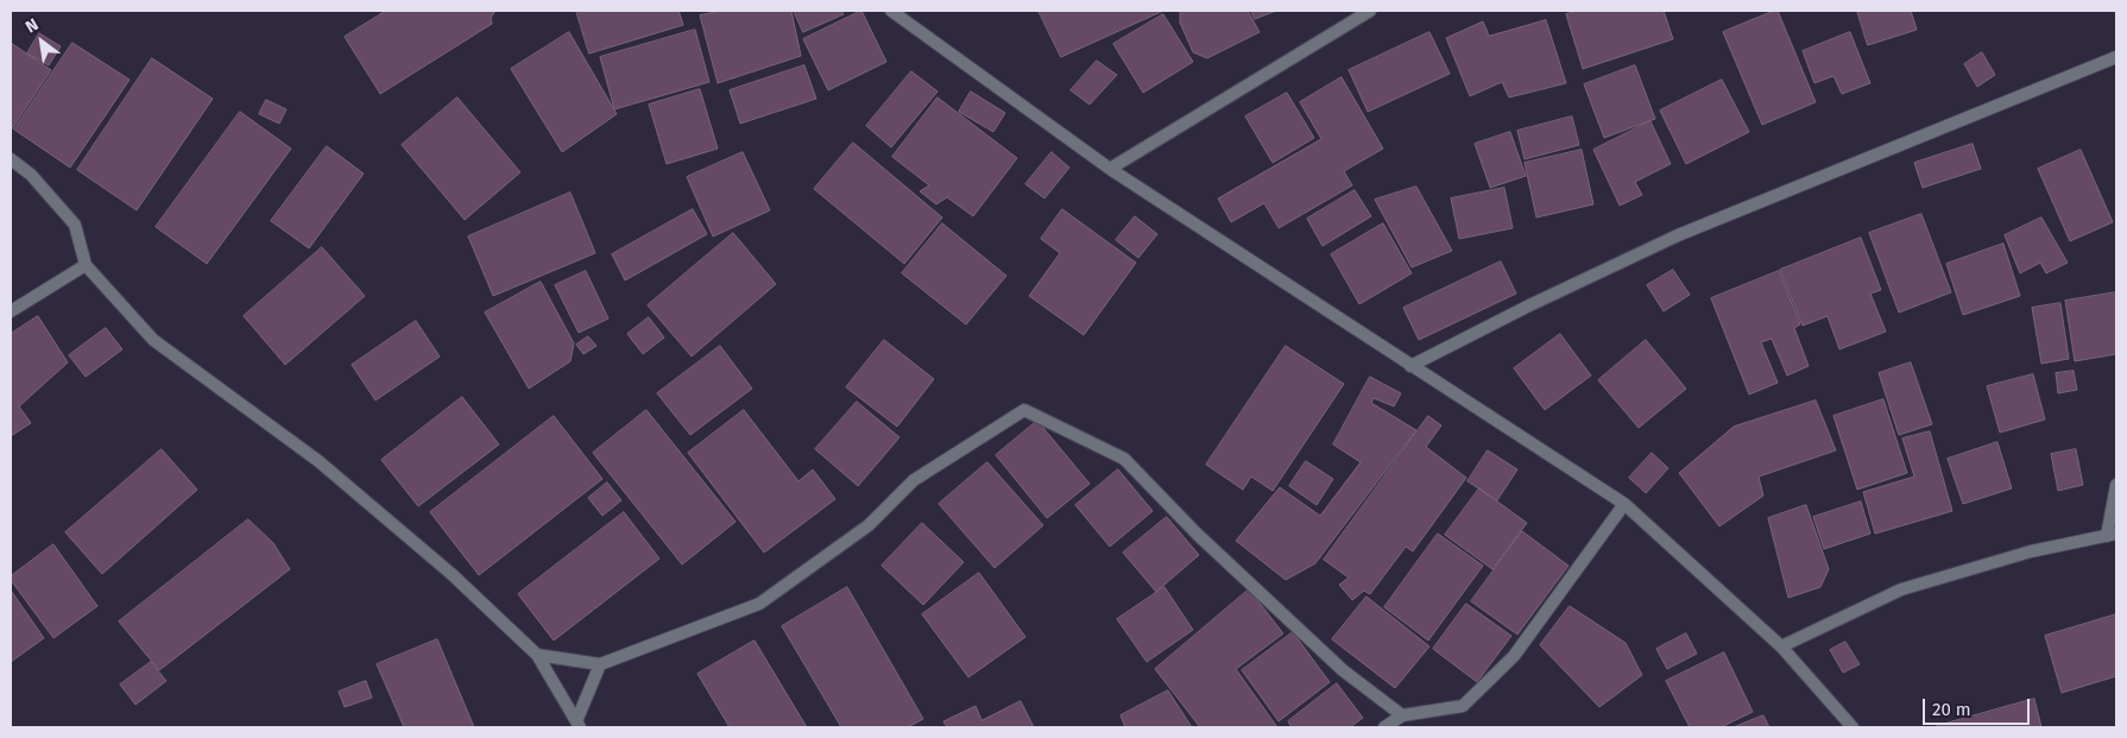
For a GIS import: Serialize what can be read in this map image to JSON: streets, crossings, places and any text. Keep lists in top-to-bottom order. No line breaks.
{"scale_bar":"20 m","north":"top left"}
